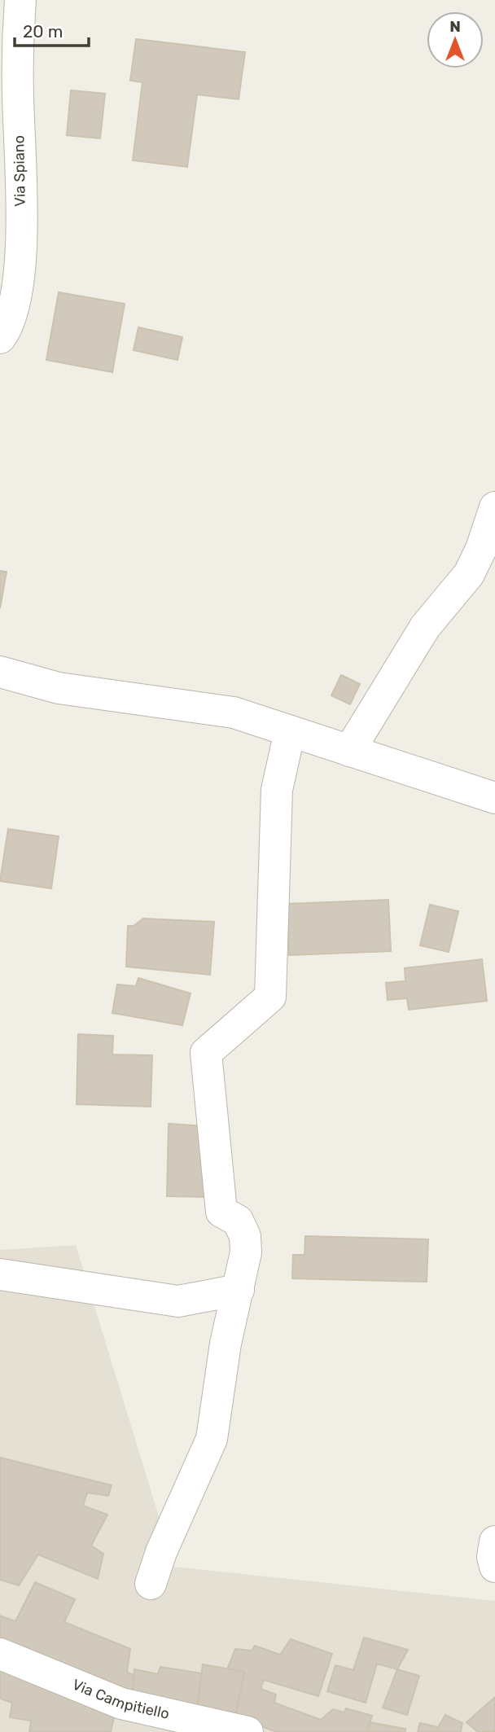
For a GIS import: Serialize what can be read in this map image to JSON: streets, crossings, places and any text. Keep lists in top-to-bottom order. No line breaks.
{"streets":{"street":["Via Spiano","Via Campitiello"]},"scale_bar":"20 m","north":"top"}
